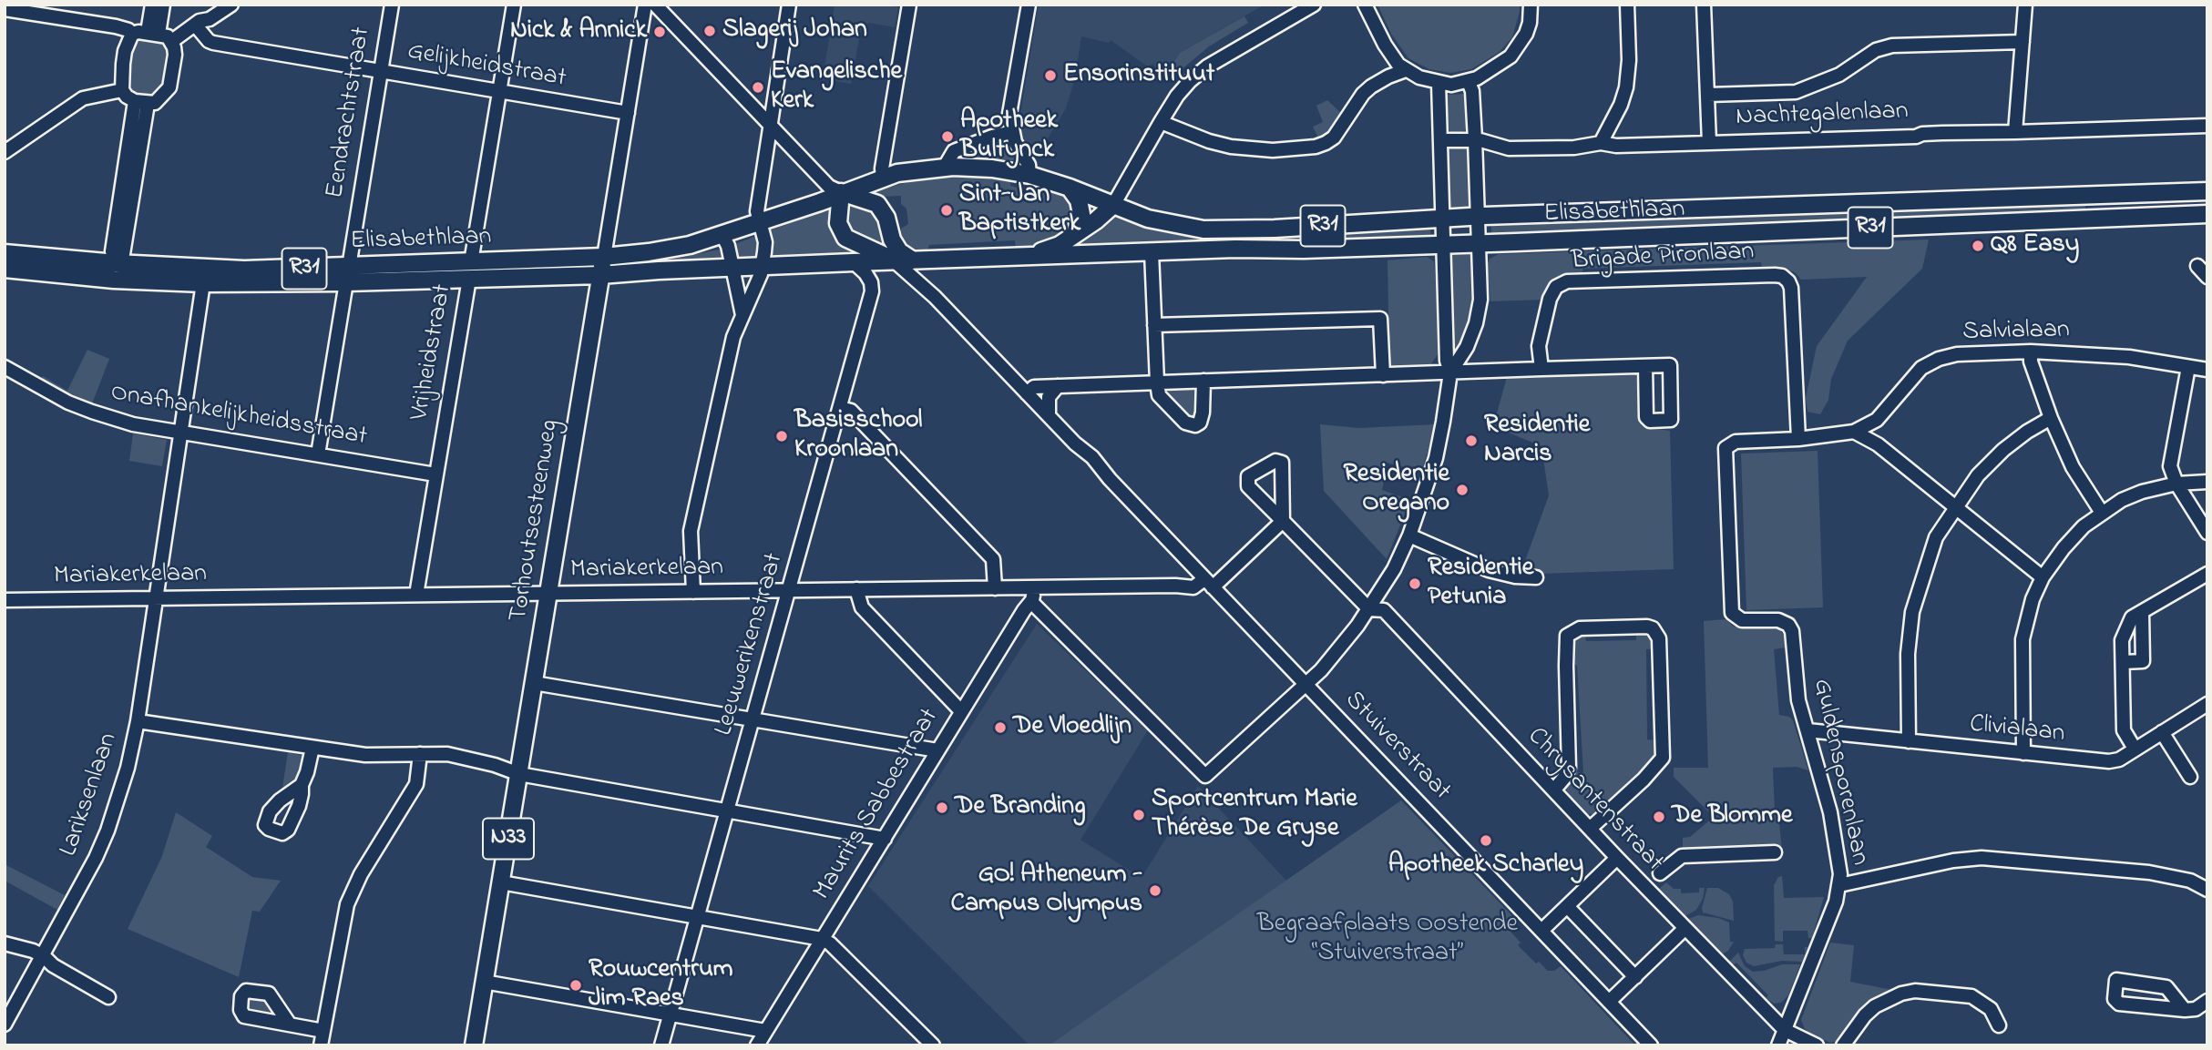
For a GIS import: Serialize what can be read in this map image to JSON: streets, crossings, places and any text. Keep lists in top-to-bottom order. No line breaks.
{"streets":{"main road":["Elisabethlaan","R31","Torhoutsesteenweg","N33"],"street":["Gelijkheidstraat","Eendrachtstraat","Nachtegalenlaan","Brigade Pironlaan","Salvialaan","Vrijheidstraat","Onafhankelijkheidsstraat","Mariakerkelaan","Leeuwerikenstraat","Clivialaan","Stuiverstraat","Guldensporenlaan","Lariksenlaan","Chrysantenstraat","Maurits Sabbestraat"]},"crossings":[["Gelijkheidstraat","Eendrachtstraat"],["Gelijkheidstraat","Vrijheidstraat"],["Gelijkheidstraat","Torhoutsesteenweg"],["Eendrachtstraat","Elisabethlaan"],["Eendrachtstraat","Onafhankelijkheidsstraat"],["Elisabethlaan","Vrijheidstraat"],["Elisabethlaan","Torhoutsesteenweg"],["Elisabethlaan","Leeuwerikenstraat"],["Elisabethlaan","Stuiverstraat"],["Elisabethlaan","Lariksenlaan"],["Brigade Pironlaan","Guldensporenlaan"],["Salvialaan","Guldensporenlaan"],["Vrijheidstraat","Onafhankelijkheidsstraat"],["Vrijheidstraat","Mariakerkelaan"],["Onafhankelijkheidsstraat","Lariksenlaan"],["Torhoutsesteenweg","Mariakerkelaan"],["Mariakerkelaan","Leeuwerikenstraat"],["Mariakerkelaan","Stuiverstraat"],["Mariakerkelaan","Lariksenlaan"],["Mariakerkelaan","Chrysantenstraat"],["Mariakerkelaan","Maurits Sabbestraat"],["Clivialaan","Guldensporenlaan"],["Stuiverstraat","Chrysantenstraat"],["Guldensporenlaan","Chrysantenstraat"]],"parks":["Begraafplaats Oostende “Stuiverstraat”"],"places":["Slagerij Johan","Nick & Annick","Ensorinstituut","Evangelische Kerk","Apotheek Bultynck","Sint-Jan Baptistkerk","Q8 Easy","Basisschool Kroonlaan","Residentie Narcis","Residentie Oregano","Residentie Petunia","De Vloedlijn","De Branding","Sportcentrum Marie Thérèse De Gryse","De Blomme","Apotheek Scharley","GO! Atheneum - Campus Olympus","Rouwcentrum Jim Raes"]}
